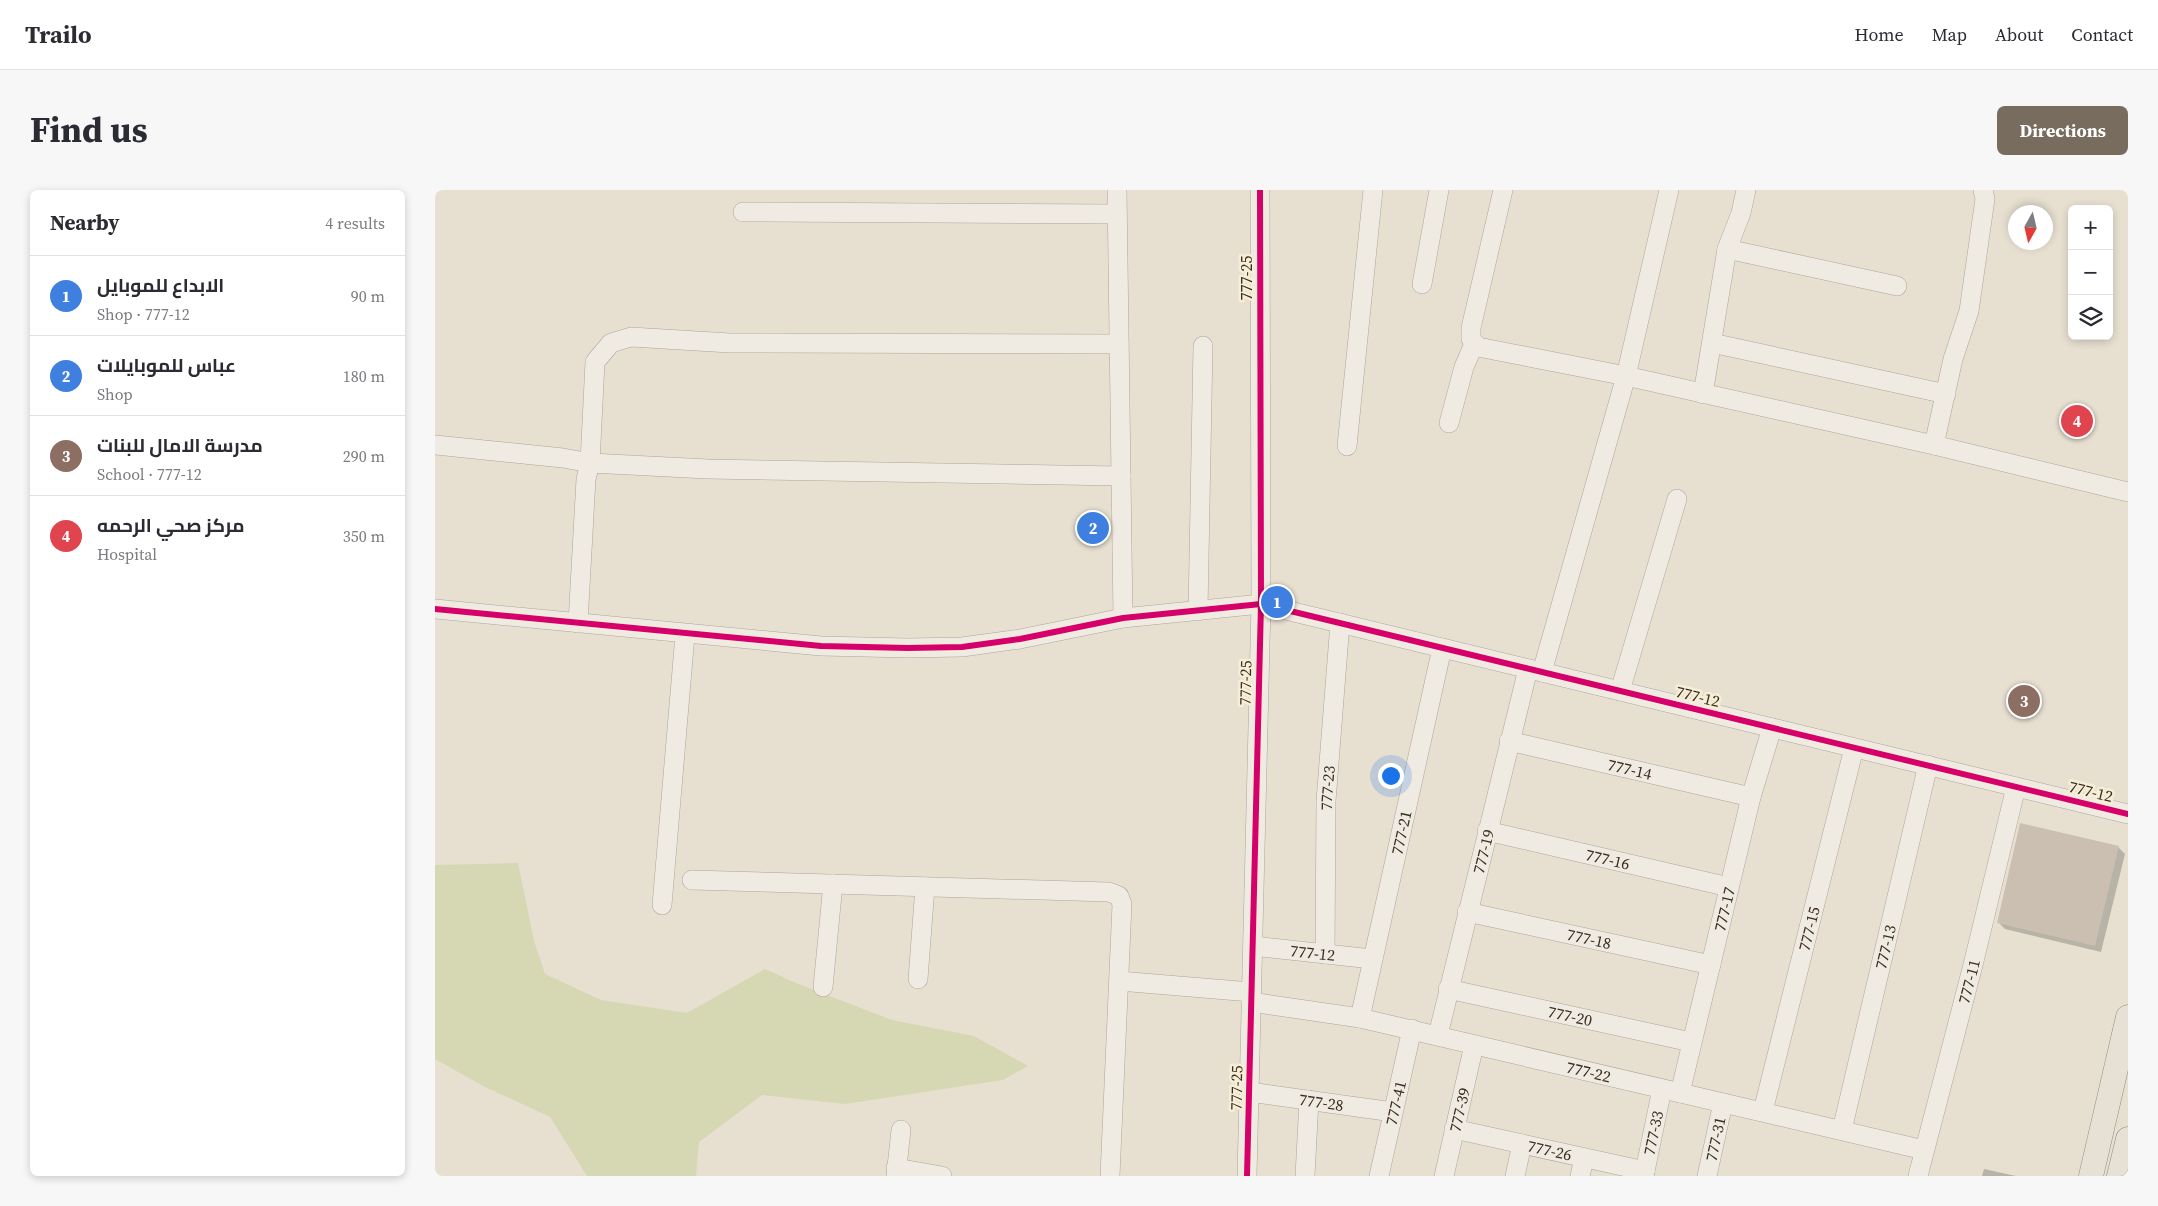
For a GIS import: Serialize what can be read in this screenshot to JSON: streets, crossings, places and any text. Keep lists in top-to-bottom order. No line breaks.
{"streets":{"street":["777-25","777-12","777-14","777-23","777-21","777-19","777-16","777-17","777-15","777-18","777-13","777-11","777-20","777-22","777-28","777-41","777-39","777-33","777-31","777-26"]},"crossings":[["777-25","777-12"],["777-25","777-22"],["777-25","777-28"],["777-12","777-23"],["777-12","777-21"],["777-12","777-19"],["777-12","777-17"],["777-12","777-15"],["777-12","777-13"],["777-12","777-11"],["777-14","777-19"],["777-14","777-17"],["777-21","777-22"],["777-19","777-16"],["777-19","777-18"],["777-19","777-20"],["777-19","777-22"],["777-16","777-17"],["777-17","777-18"],["777-17","777-20"],["777-17","777-22"],["777-17","777-33"],["777-15","777-22"],["777-13","777-22"],["777-11","777-22"],["777-22","777-41"],["777-22","777-39"],["777-22","777-33"],["777-22","777-31"],["777-28","777-41"],["777-39","777-26"],["777-33","777-26"]],"north":"bottom","page":{"header":"Trailo","nav":["Home","Map","About","Contact"],"title":"Find us","buttons":"Directions","heading":["Nearby","4 results"],"map_buttons":["+","−"],"list":[{"mark":"1","name":"الابداع للموبايل","note":"Shop · 777-12","value":"90 m"},{"mark":"2","name":"عباس للموبايلات","note":"Shop","value":"180 m"},{"mark":"3","name":"مدرسة الامال للبنات","note":"School · 777-12","value":"290 m"},{"mark":"4","name":"مركز صحي الرحمه","note":"Hospital","value":"350 m"}],"pins":["4","2","1","3"]}}
